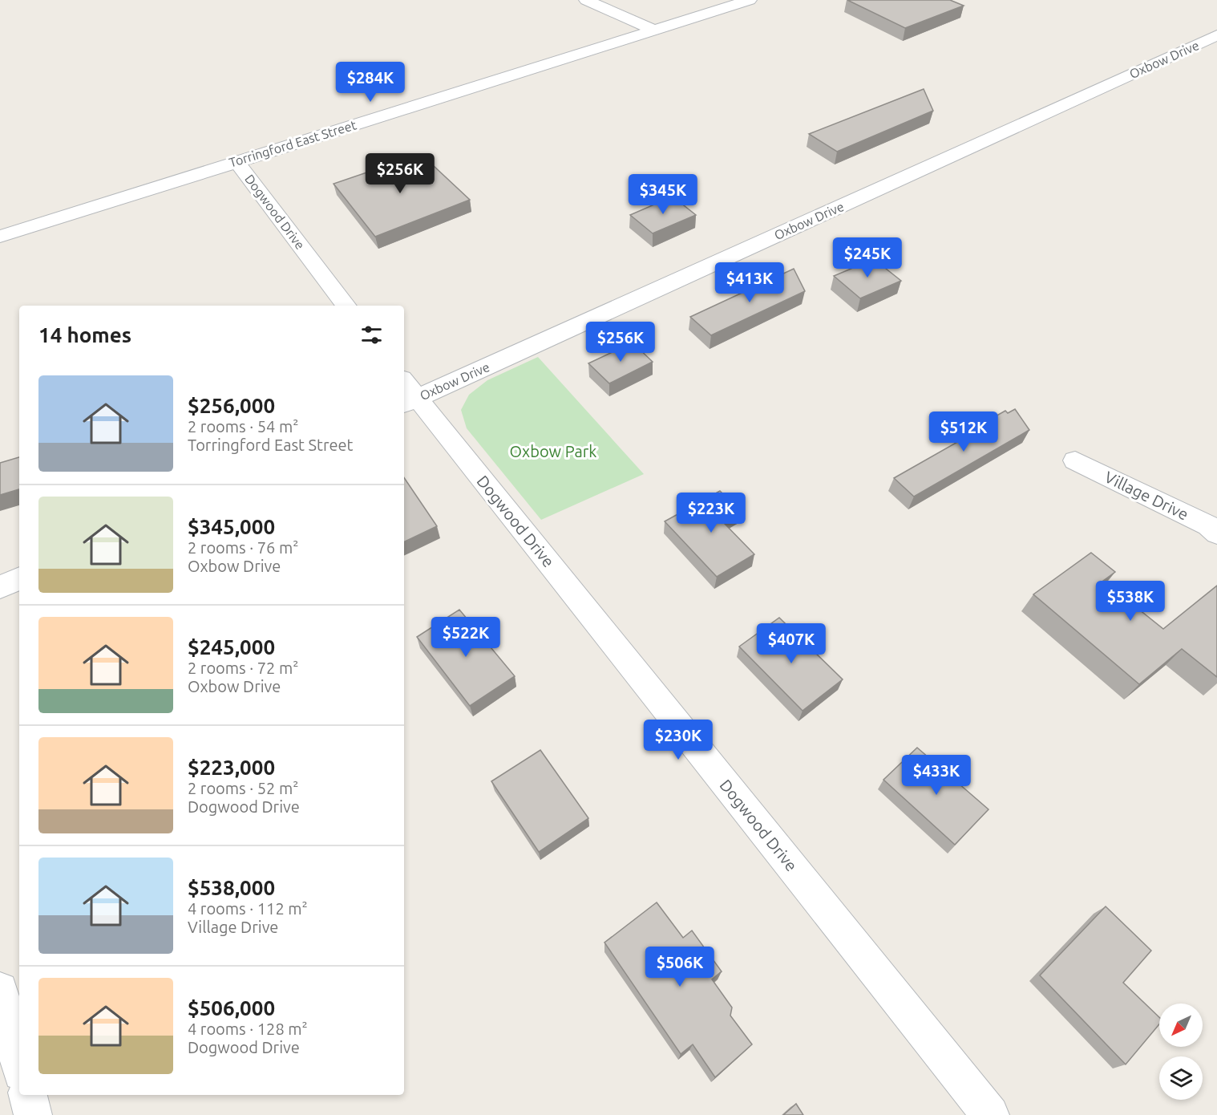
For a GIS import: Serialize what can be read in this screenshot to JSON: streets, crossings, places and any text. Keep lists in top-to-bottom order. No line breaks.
{"streets":{"street":["Oxbow Drive","Torringford East Street","Dogwood Drive","Village Drive"]},"crossings":[["Oxbow Drive","Dogwood Drive"],["Torringford East Street","Dogwood Drive"]],"parks":["Oxbow Park"],"north":"bottom left","page":{"price":["$284K","$256K","$345K","$245K","$413K","$256K","$512K","$223K","$538K","$522K","$407K","$230K","$433K","$506K"],"heading":"14 homes","list":[{"name":"$256,000","note":"2 rooms · 54 m² · Torringford East Street"},{"name":"$345,000","note":"2 rooms · 76 m² · Oxbow Drive"},{"name":"$245,000","note":"2 rooms · 72 m² · Oxbow Drive"},{"name":"$223,000","note":"2 rooms · 52 m² · Dogwood Drive"},{"name":"$538,000","note":"4 rooms · 112 m² · Village Drive"},{"name":"$506,000","note":"4 rooms · 128 m² · Dogwood Drive"}]}}
